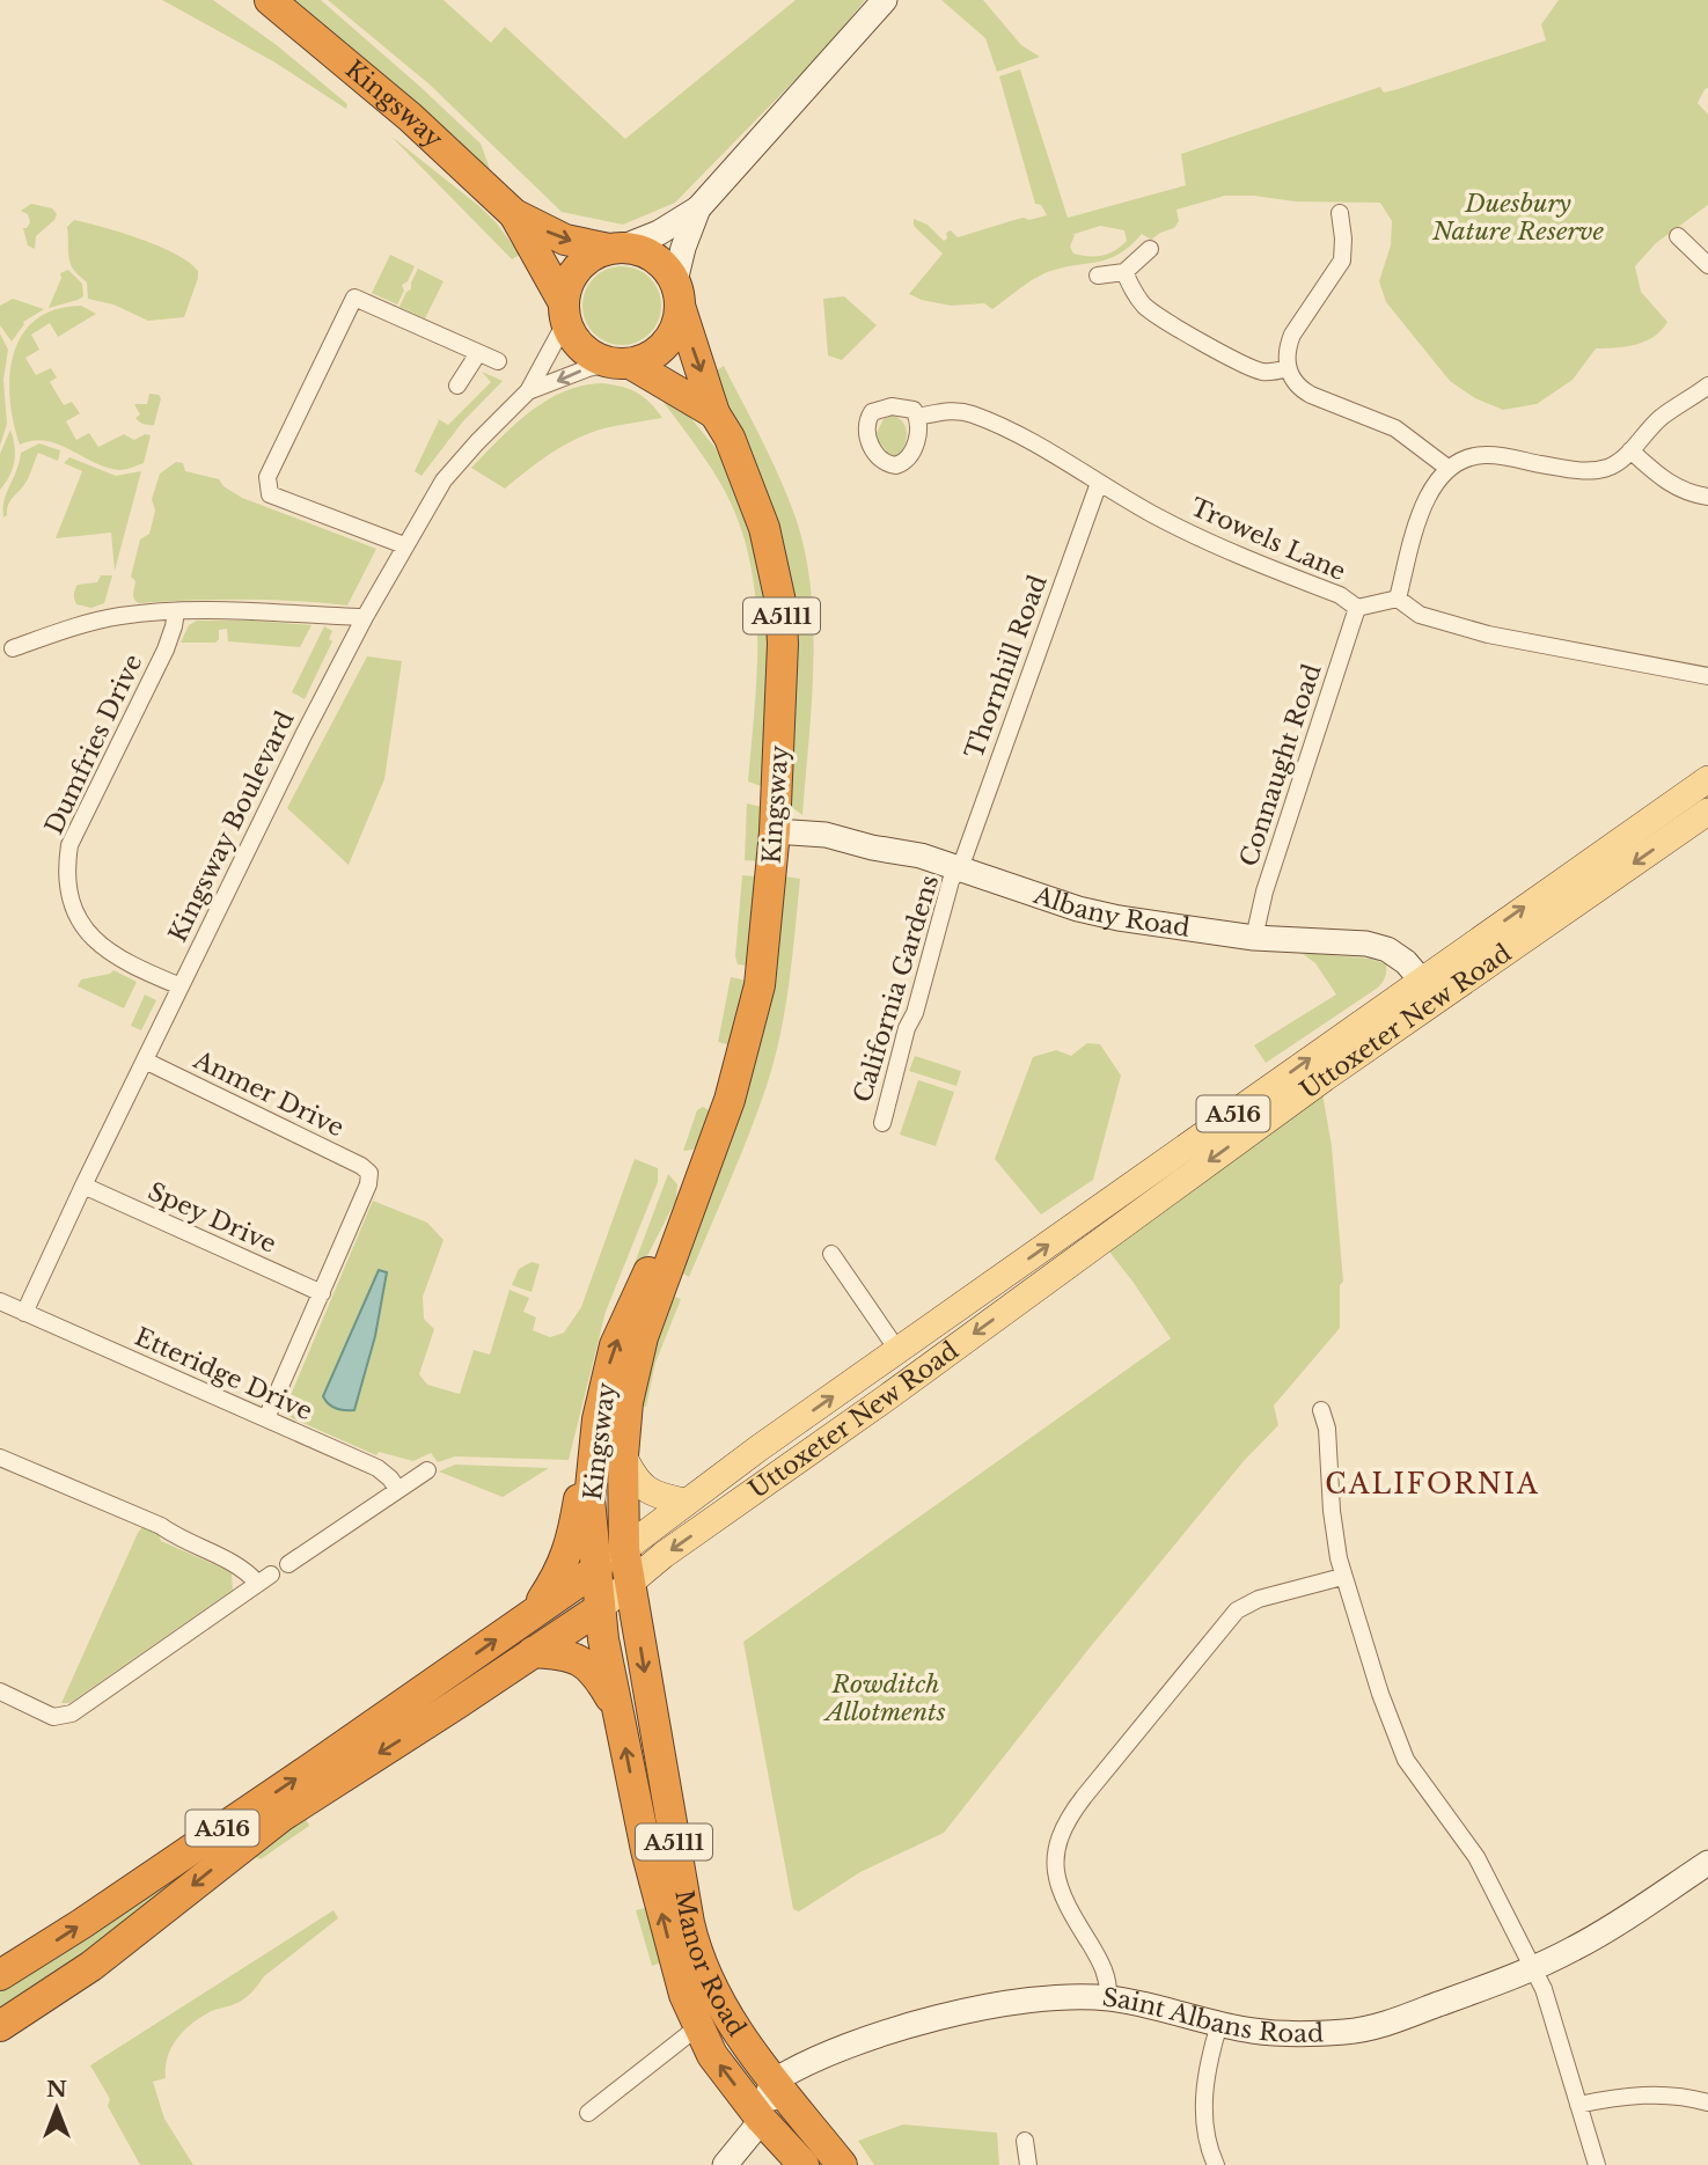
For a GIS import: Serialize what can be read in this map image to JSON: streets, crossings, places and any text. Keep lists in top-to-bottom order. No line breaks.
{"streets":{"highway":["Kingsway","A5111","Uttoxeter New Road","A516","Manor Road"],"street":["Trowels Lane","Thornhill Road","Dumfries Drive","Connaught Road","Kingsway Boulevard","Albany Road","California Gardens","Anmer Drive","Spey Drive","Etteridge Drive","Saint Albans Road"]},"crossings":[["Kingsway","A5111"],["Kingsway","Albany Road"],["Kingsway","Uttoxeter New Road"],["Kingsway","Manor Road"],["Trowels Lane","Thornhill Road"],["Trowels Lane","Connaught Road"],["Thornhill Road","Albany Road"],["Thornhill Road","California Gardens"],["Dumfries Drive","Kingsway Boulevard"],["Connaught Road","Albany Road"],["Kingsway Boulevard","Anmer Drive"],["Kingsway Boulevard","Spey Drive"],["Kingsway Boulevard","Etteridge Drive"],["Albany Road","California Gardens"],["Albany Road","Uttoxeter New Road"],["Uttoxeter New Road","Manor Road"],["Anmer Drive","Spey Drive"],["Manor Road","Saint Albans Road"]],"districts":["CALIFORNIA"],"parks":["Duesbury Nature Reserve","Rowditch Allotments"],"north":"top"}
